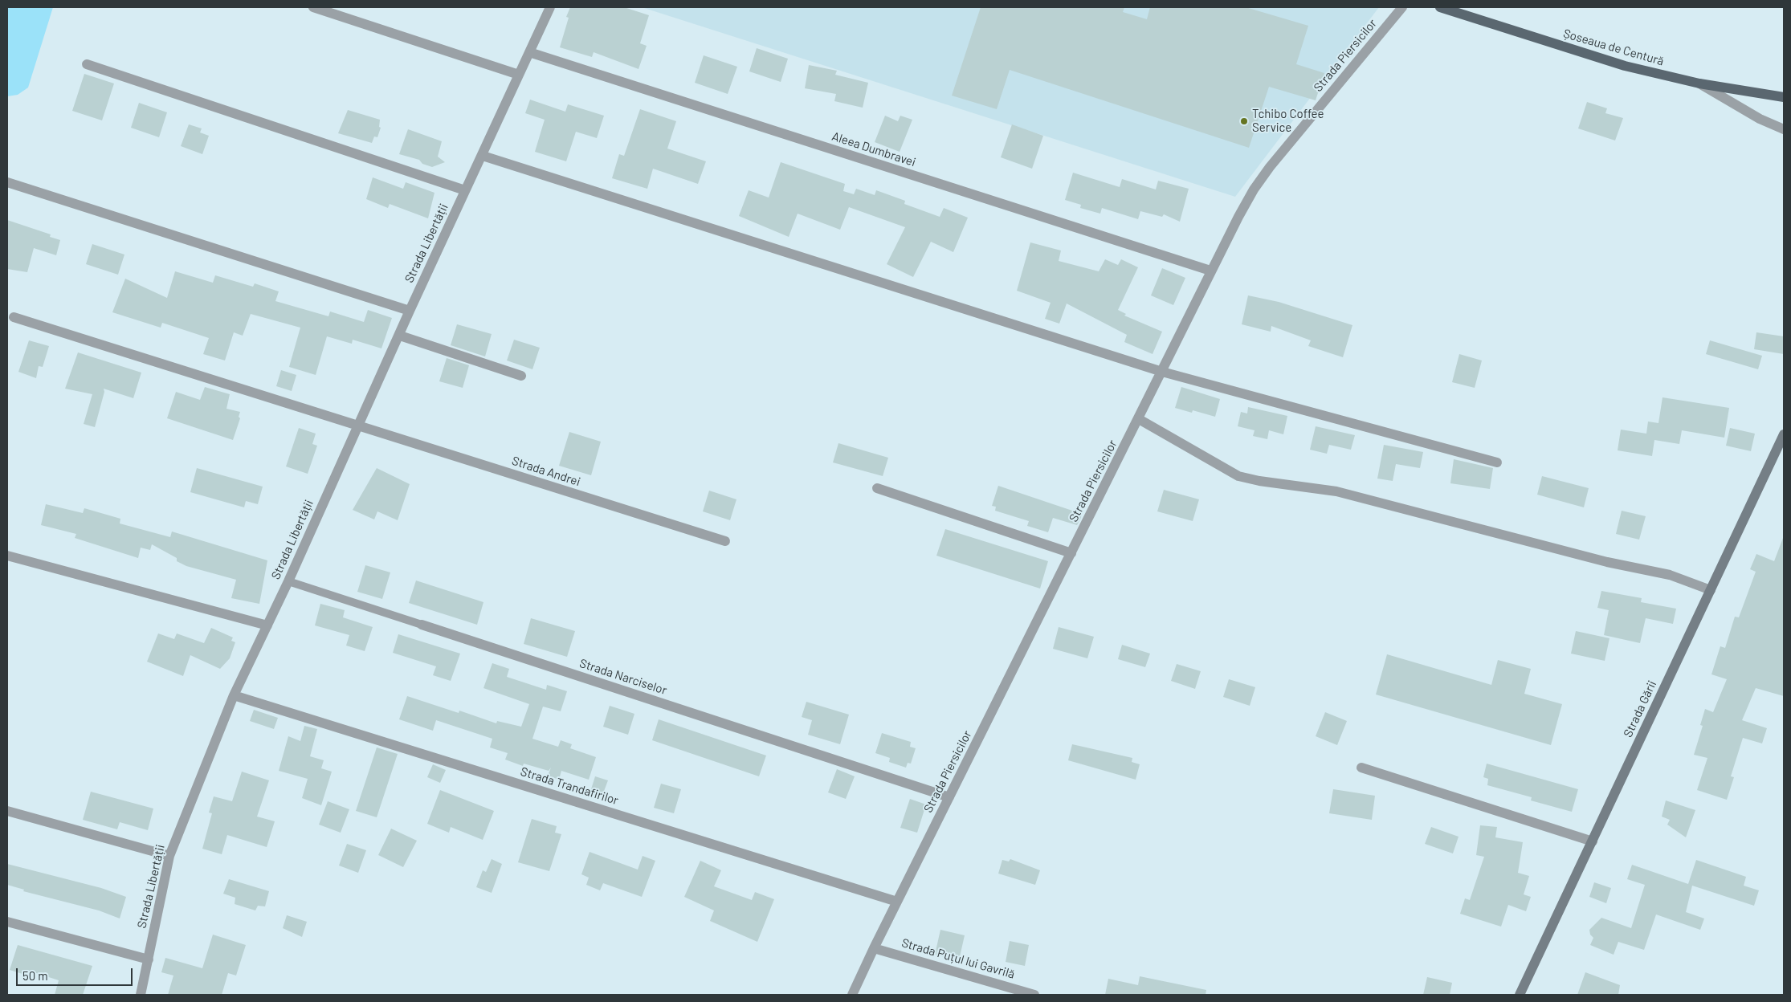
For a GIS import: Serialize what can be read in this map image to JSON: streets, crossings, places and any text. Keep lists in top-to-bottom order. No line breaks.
{"streets":{"main road":["Șoseaua de Centură","Strada Gării"],"street":["Strada Piersicilor","Aleea Dumbravei","Strada Libertății","Strada Andrei","Strada Narciselor","Strada Trandafirilor","Strada Puțul lui Gavrilă"]},"crossings":[["Strada Piersicilor","Aleea Dumbravei"],["Strada Piersicilor","Strada Narciselor"],["Strada Piersicilor","Strada Trandafirilor"],["Strada Piersicilor","Strada Puțul lui Gavrilă"],["Aleea Dumbravei","Strada Libertății"],["Strada Libertății","Strada Andrei"],["Strada Libertății","Strada Narciselor"],["Strada Libertății","Strada Trandafirilor"]],"places":["Tchibo Coffee Service"],"scale_bar":"50 m"}
